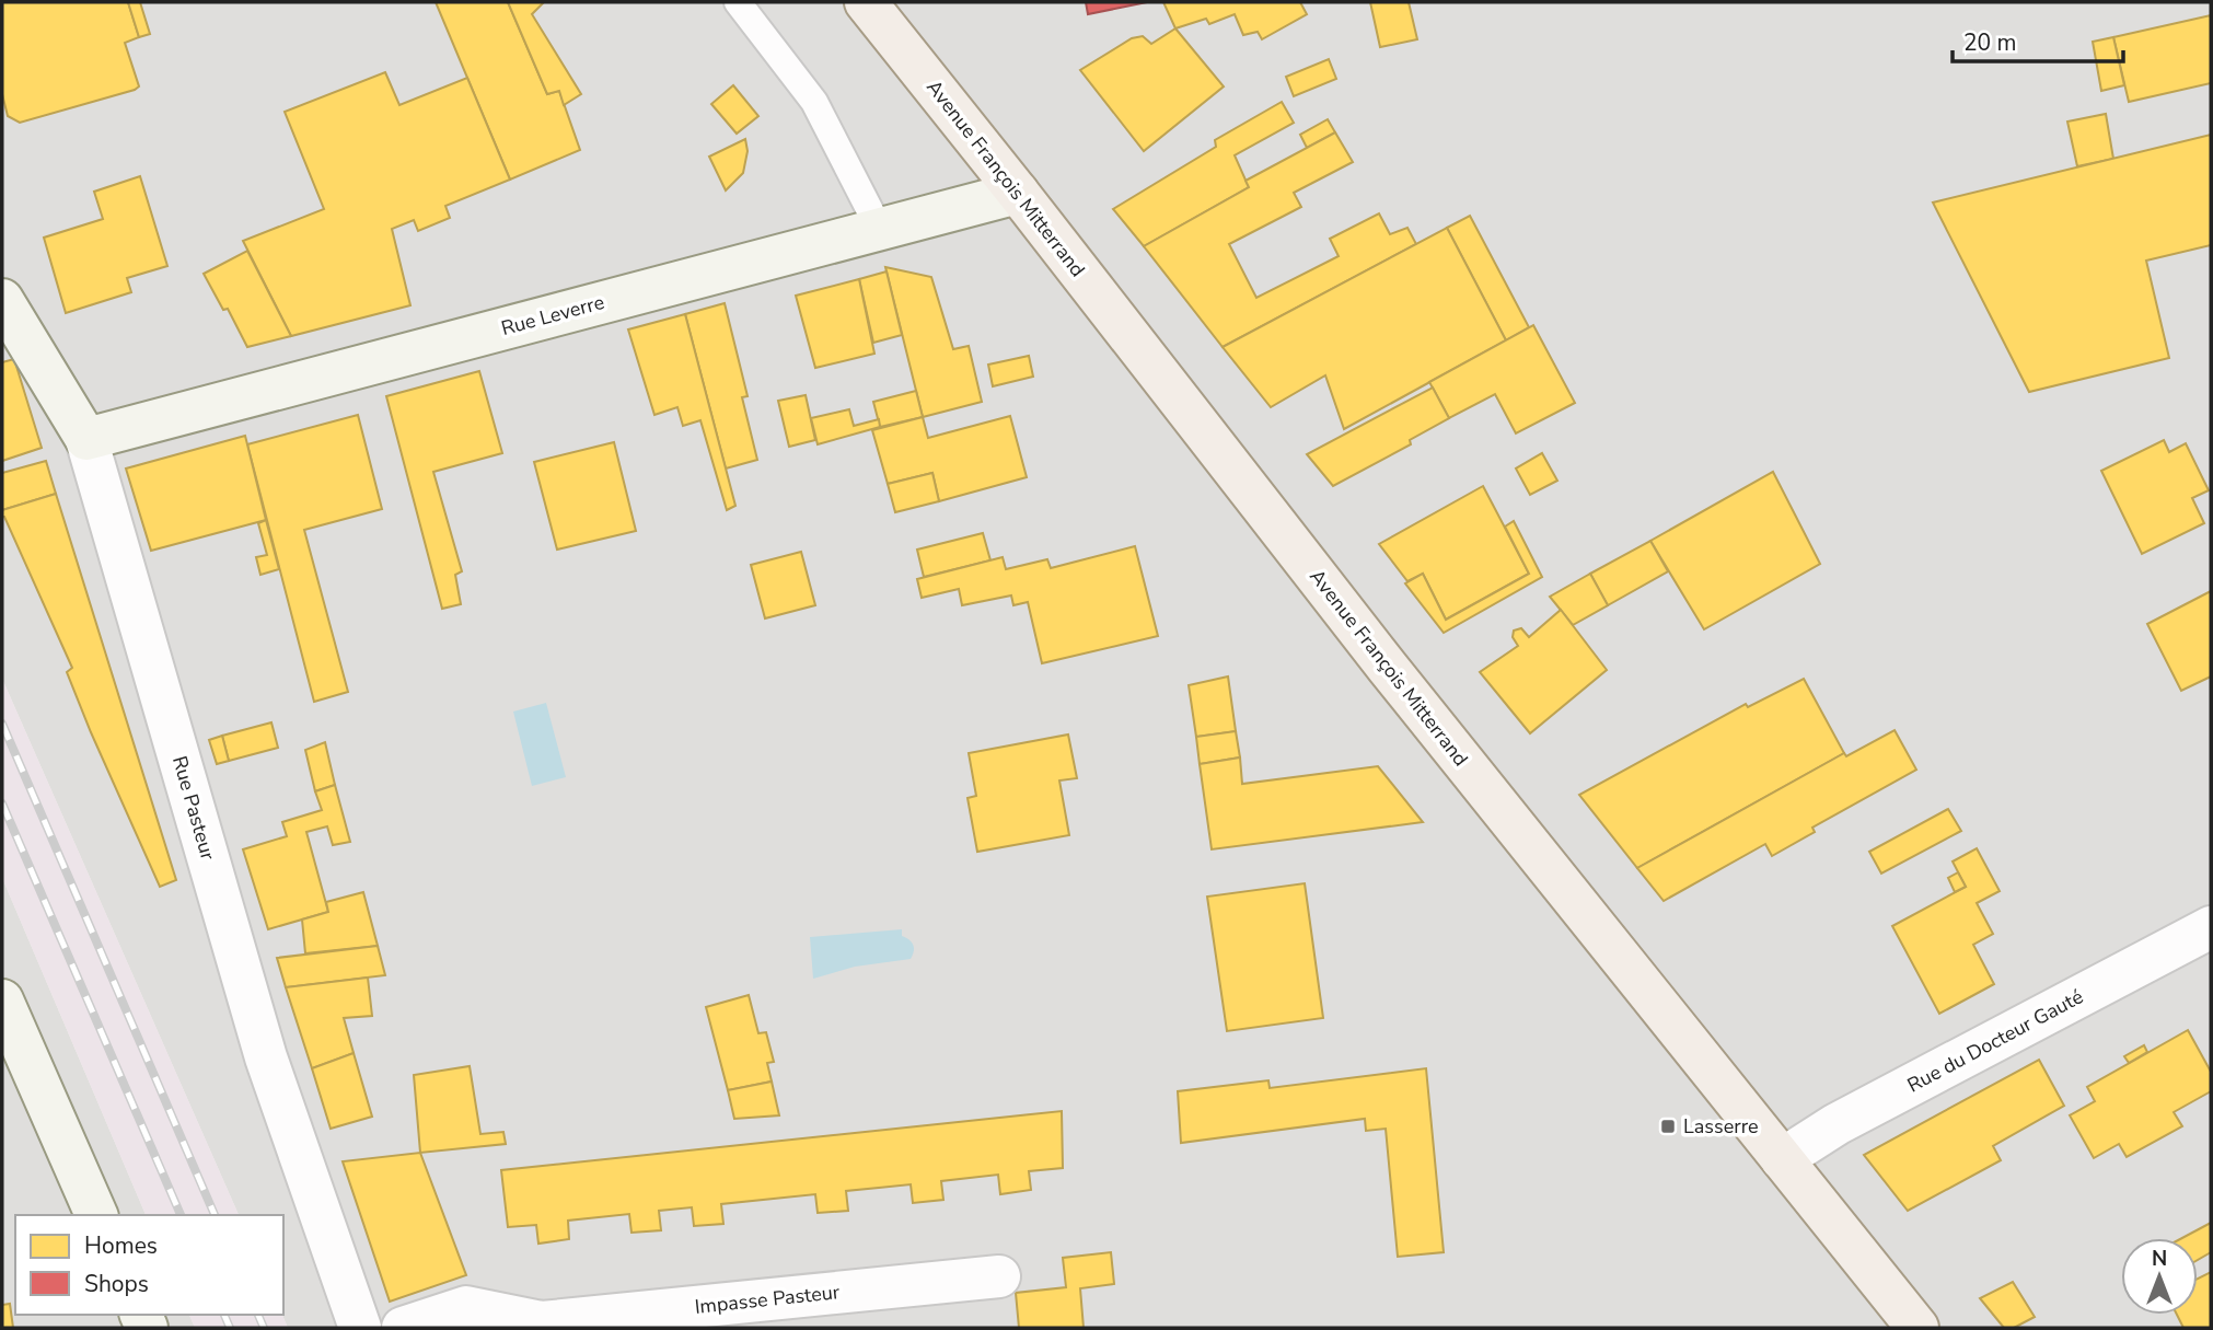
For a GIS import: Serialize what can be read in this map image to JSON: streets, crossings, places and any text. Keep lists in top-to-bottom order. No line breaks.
{"streets":{"main road":["Avenue François Mitterrand"],"street":["Rue Leverre","Rue Pasteur","Rue du Docteur Gauté","Impasse Pasteur"]},"crossings":[["Avenue François Mitterrand","Rue Leverre"],["Avenue François Mitterrand","Rue du Docteur Gauté"],["Rue Leverre","Rue Pasteur"]],"places":{"transit":["Lasserre"]},"legend":["Homes","Shops"],"scale_bar":"20 m","north":"top"}
